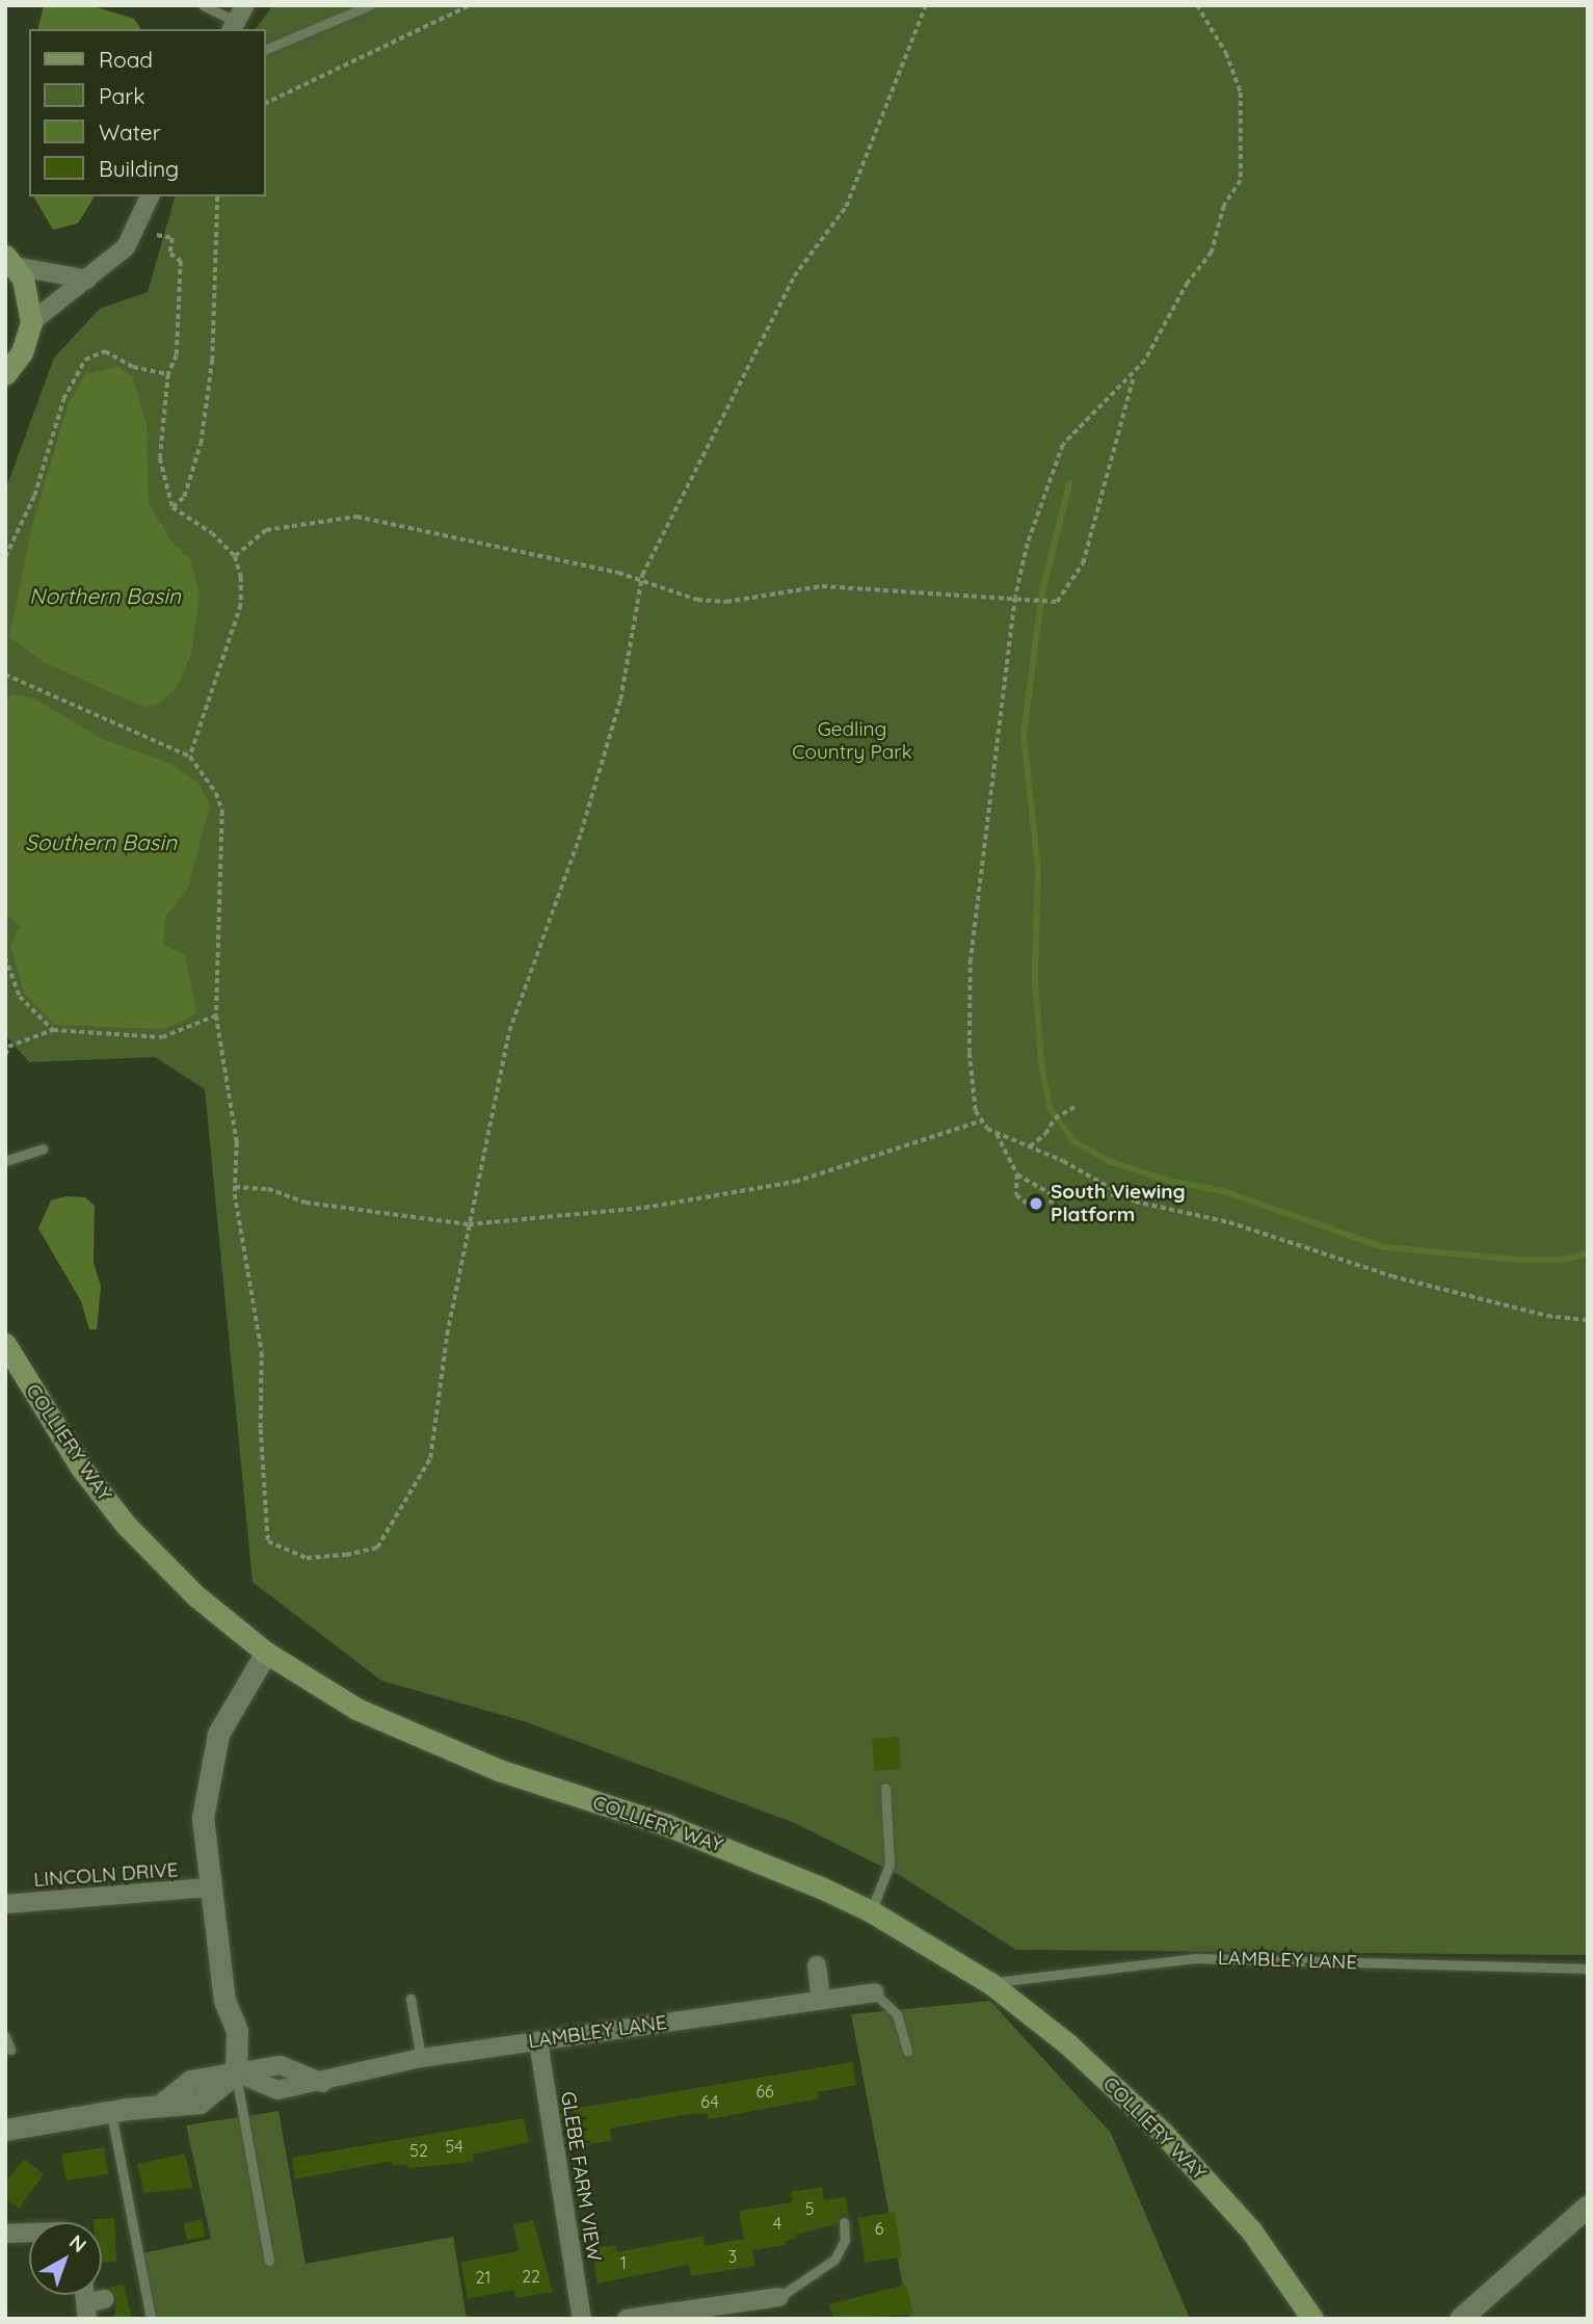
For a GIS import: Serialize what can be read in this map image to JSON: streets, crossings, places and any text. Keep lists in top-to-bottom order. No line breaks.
{"streets":{"main road":["COLLIERY WAY"],"street":["LINCOLN DRIVE","LAMBLEY LANE","GLEBE FARM VIEW"]},"crossings":[["COLLIERY WAY","LAMBLEY LANE"],["LAMBLEY LANE","GLEBE FARM VIEW"]],"water":["Northern Basin","Southern Basin"],"parks":["Gedling Country Park"],"places":["South Viewing Platform"],"house_numbers":["66","64","54","52","5","4","6","3","1","22","21"],"legend":["Road","Park","Water","Building"],"north":"top right"}
